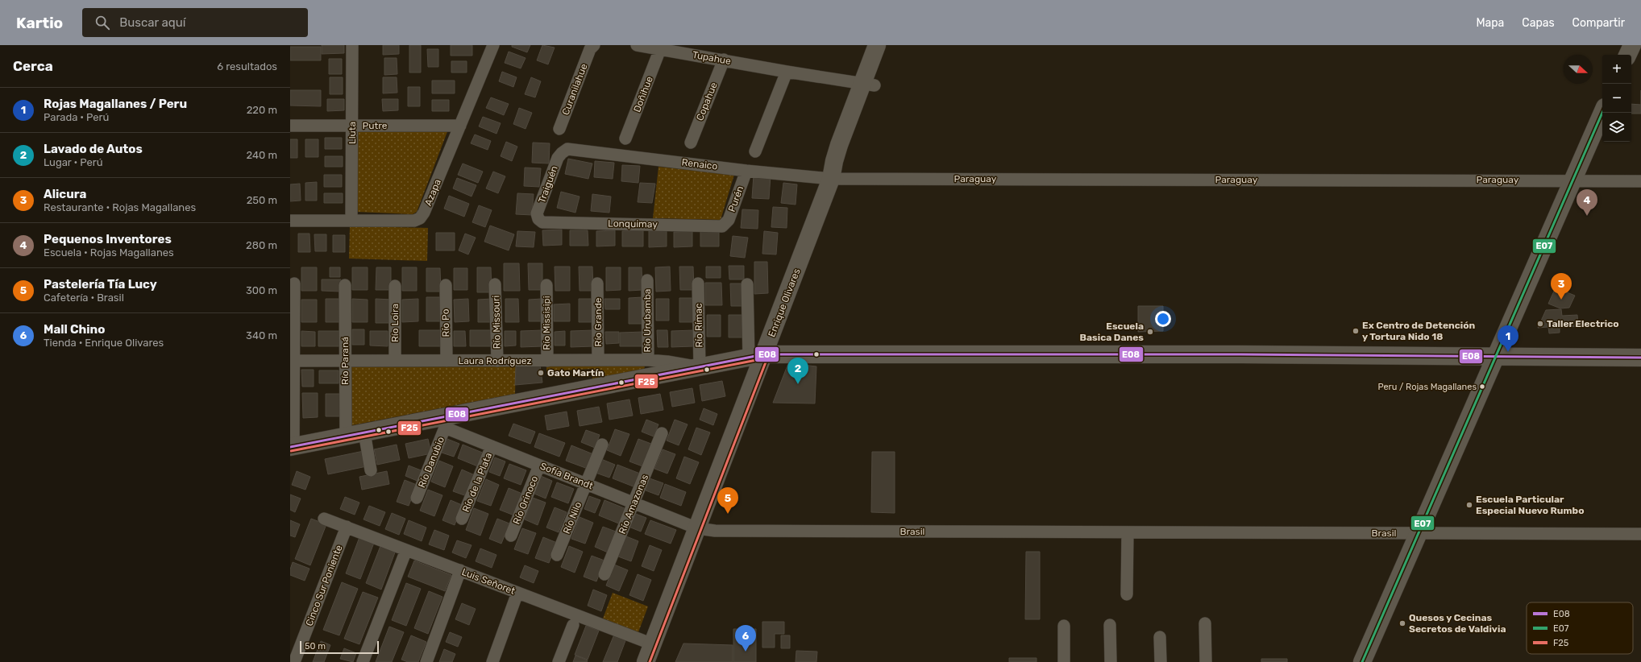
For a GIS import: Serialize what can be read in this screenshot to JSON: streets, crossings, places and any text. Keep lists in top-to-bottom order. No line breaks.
{"streets":{"street":["Tupahue","Curanilahue","Doñihue","Copahue","Putre","Lluta","Renaico","Paraguay","Traiguén","Azapa","Purén","Lonquimay","Enrique Olivares","Río Urubamba","Río Missouri","Río Grande","Río Loira","Río Po","Río Missisipi","Río Rímac","Río Paraná","Laura Rodríguez","Río Danubio","Sofía Brandt","Río de la Plata","Río Orinoco","Río Amazonas","Río Nilo","Brasil","Luis Señoret","Cinco Sur Poniente"]},"crossings":[["Tupahue","Doñihue"],["Tupahue","Copahue"],["Tupahue","Enrique Olivares"],["Putre","Lluta"],["Putre","Azapa"],["Lluta","Azapa"],["Renaico","Paraguay"],["Renaico","Traiguén"],["Renaico","Purén"],["Renaico","Enrique Olivares"],["Paraguay","Enrique Olivares"],["Traiguén","Lonquimay"],["Purén","Lonquimay"],["Enrique Olivares","Sofía Brandt"],["Enrique Olivares","Brasil"],["Enrique Olivares","Luis Señoret"],["Río Urubamba","Laura Rodríguez"],["Río Missouri","Laura Rodríguez"],["Río Grande","Laura Rodríguez"],["Río Loira","Laura Rodríguez"],["Río Po","Laura Rodríguez"],["Río Missisipi","Laura Rodríguez"],["Río Rímac","Laura Rodríguez"],["Río Paraná","Laura Rodríguez"],["Río Danubio","Sofía Brandt"],["Sofía Brandt","Río de la Plata"],["Sofía Brandt","Río Orinoco"],["Sofía Brandt","Río Amazonas"],["Sofía Brandt","Río Nilo"],["Sofía Brandt","Brasil"],["Luis Señoret","Cinco Sur Poniente"]],"places":["Taller Electrico","Ex Centro de Detención y Tortura Nido 18","Escuela Basica Danes","Gato Martín","Peru / Rojas Magallanes","Escuela Particular Especial Nuevo Rumbo","Quesos y Cecinas Secretos de Valdivia"],"lines":["transit line E07","transit line E08","transit line F25"],"legend":["E08","E07","F25"],"scale_bar":"50 m","north":"right","page":{"header":"Kartio","search":"Buscar aquí","nav":["Mapa","Capas","Compartir"],"heading":["Cerca","6 resultados"],"map_buttons":["+","−"],"list":[{"mark":"1","name":"Rojas Magallanes / Peru","note":"Parada · Perú","value":"220 m"},{"mark":"2","name":"Lavado de Autos","note":"Lugar · Perú","value":"240 m"},{"mark":"3","name":"Alicura","note":"Restaurante · Rojas Magallanes","value":"250 m"},{"mark":"4","name":"Pequenos Inventores","note":"Escuela · Rojas Magallanes","value":"280 m"},{"mark":"5","name":"Pastelería Tía Lucy","note":"Cafetería · Brasil","value":"300 m"},{"mark":"6","name":"Mall Chino","note":"Tienda · Enrique Olivares","value":"340 m"}],"pins":["4","3","1","2","5","6"],"scale":"50 m"}}
